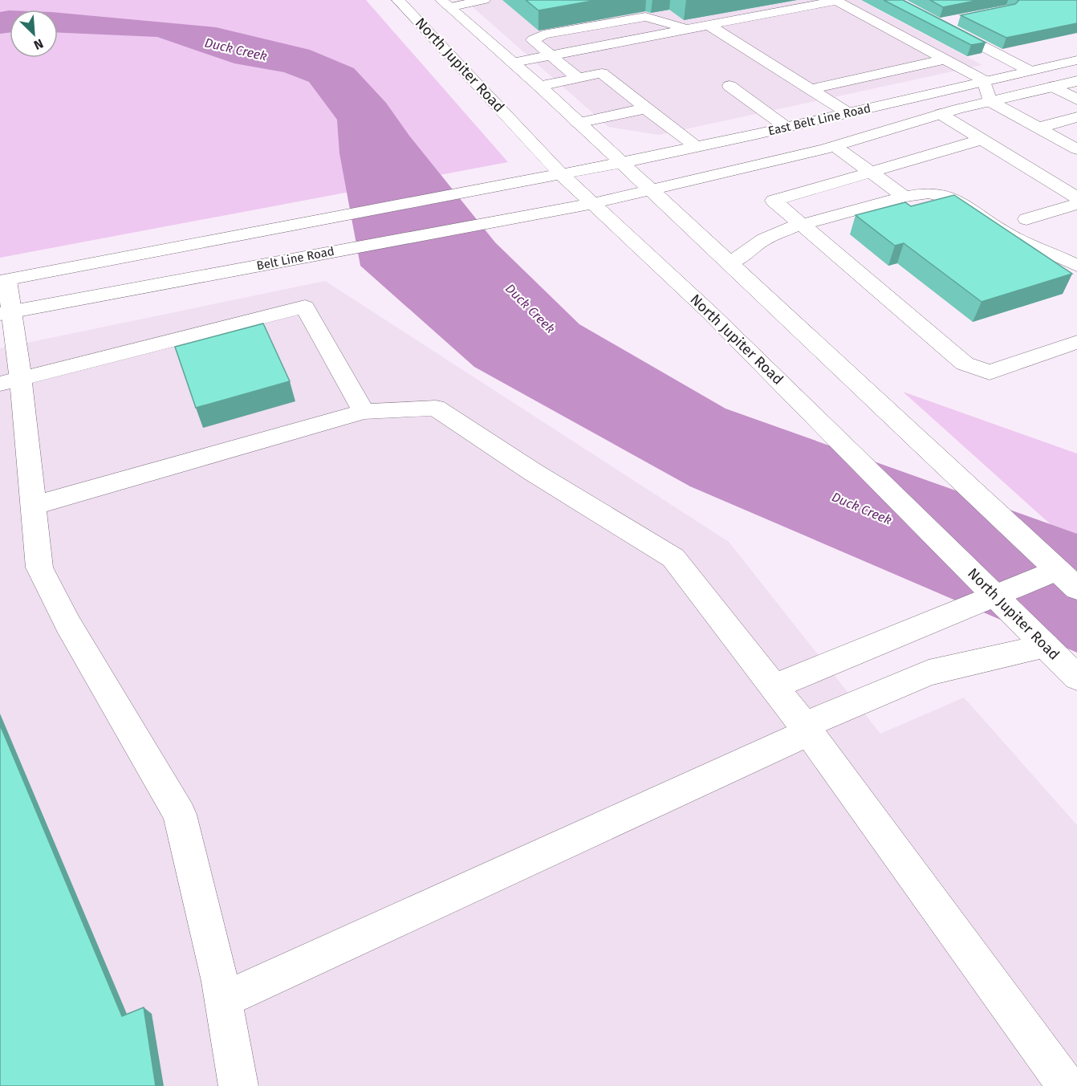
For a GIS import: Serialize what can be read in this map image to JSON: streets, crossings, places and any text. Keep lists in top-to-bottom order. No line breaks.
{"streets":{"main road":["North Jupiter Road","East Belt Line Road","Belt Line Road"]},"crossings":[["North Jupiter Road","East Belt Line Road"],["North Jupiter Road","Belt Line Road"],["East Belt Line Road","Belt Line Road"]],"water":["Duck Creek"],"north":"bottom right"}
